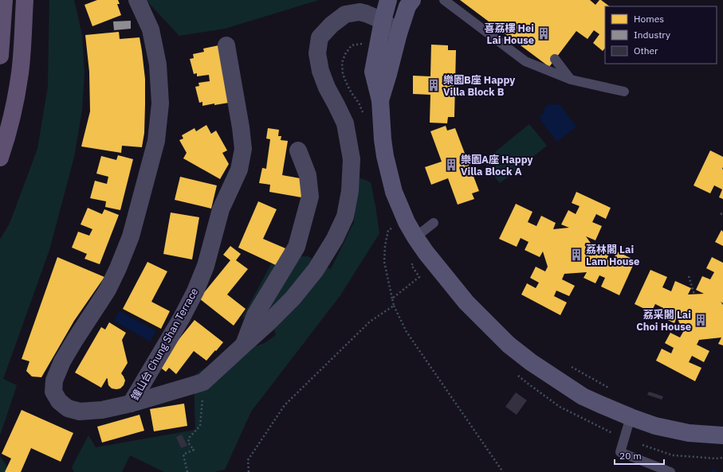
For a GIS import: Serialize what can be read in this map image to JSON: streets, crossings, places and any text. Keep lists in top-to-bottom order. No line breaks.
{"streets":{"street":["鐘山台 Chung Shan Terrace"]},"places":{"building":["喜荔樓 Hei Lai House","樂園B座 Happy Villa Block B","樂園A座 Happy Villa Block A","荔林閣 Lai Lam House","荔采閣 Lai Choi House"]},"legend":["Homes","Industry","Other"],"scale_bar":"20 m"}
